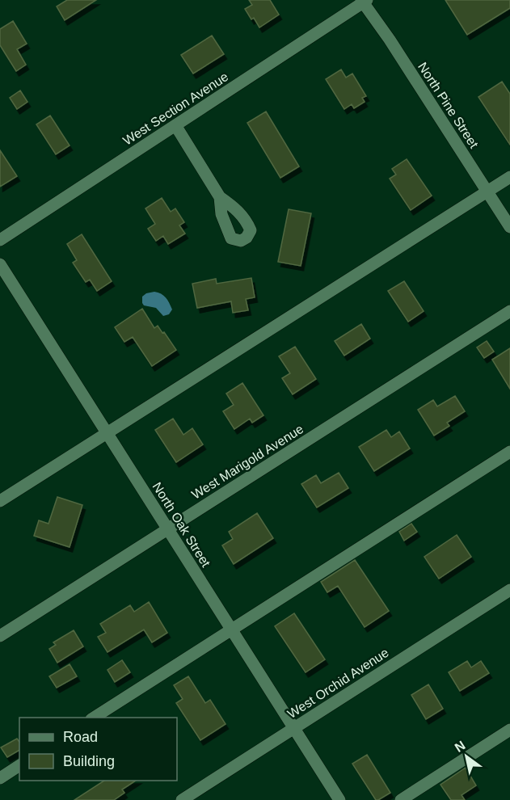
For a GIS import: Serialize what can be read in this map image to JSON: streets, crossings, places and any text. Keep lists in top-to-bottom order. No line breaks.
{"streets":{"street":["North Pine Street","West Section Avenue","West Marigold Avenue","North Oak Street","West Orchid Avenue"]},"crossings":[["North Pine Street","West Section Avenue"],["West Marigold Avenue","North Oak Street"],["North Oak Street","West Orchid Avenue"]],"legend":["Road","Building"],"north":"top left"}
